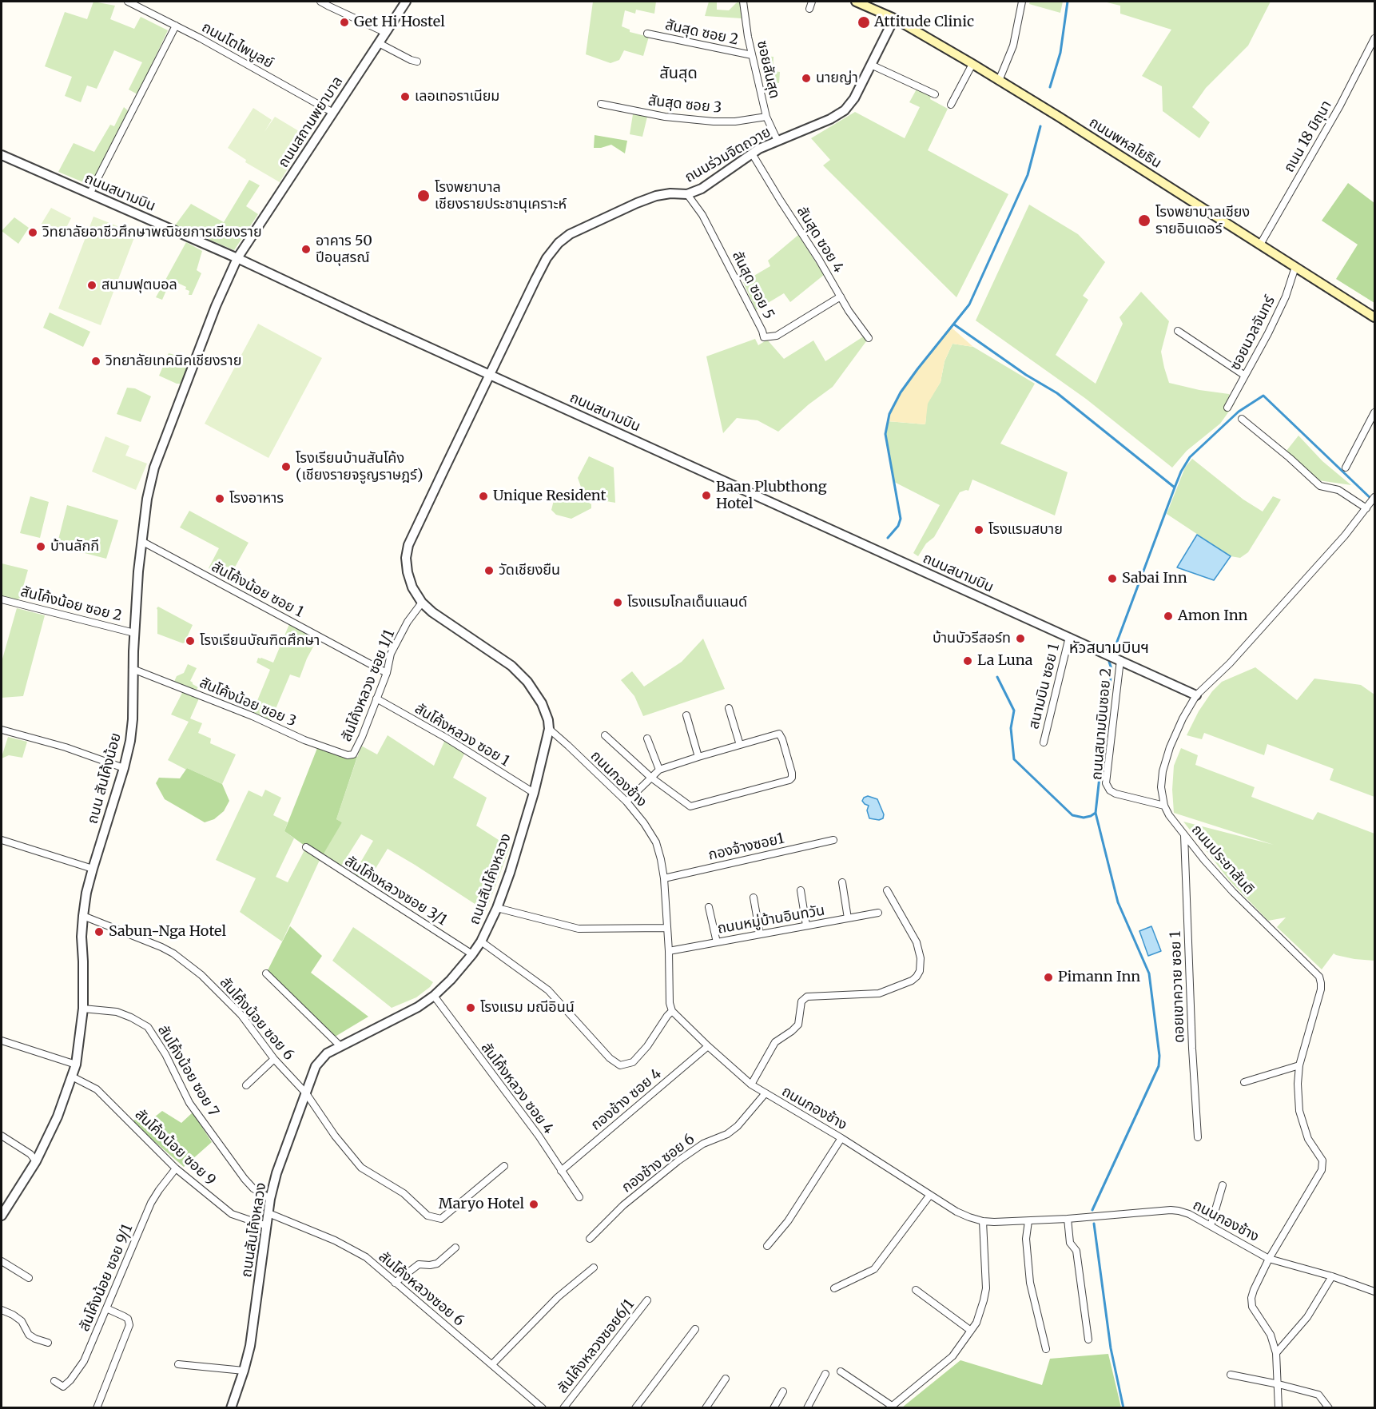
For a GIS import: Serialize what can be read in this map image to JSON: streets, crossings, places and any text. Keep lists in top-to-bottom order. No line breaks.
{"streets":{"main road":["ถนนพหลโยธิน"],"street":["สันสุด ซอย 2","ถนนโตไพบูลย์","ซอยสันสุด","สันสุด ซอย 3","ถนนสถานพยาบาล","ถนน 18 มิถุนา","ถนนร่วมจิตถวาย","ถนนสนามบิน","สันสุด ซอย 4","สันสุด ซอย 5","ซอยนวลจันทร์","สันโค้งน้อย ซอย 1","สันโค้งน้อย ซอย 2","สันโค้งหลวง ซอย 1/1","สนามบิน ซอย 1","สันโค้งน้อย ซอย 3","ถนนสนามบินซอย 2","สันโค้งหลวง ซอย 1","ถนน สันโค้งน้อย","ถนนกองช้าง","กองจ้างซอย1","ถนนประชาสันติ","ถนนสันโค้งหลวง","สันโค้งหลวงซอย 3/1","ถนนหมู่บ้านอินทวัน","ดอยเขาควาย ซอย 1","สันโค้งน้อย ซอย 6","สันโค้งน้อย ซอย 7","สันโค้งหลวง ซอย 4","กองช้าง ซอย 4","สันโค้งน้อย ซอย 9","กองช้าง ซอย 6","สันโค้งน้อย ซอย 9/1","สันโค้งหลวงซอย 6","สันโค้งหลวงซอย6/1"]},"crossings":[["สันสุด ซอย 2","ซอยสันสุด"],["ถนนโตไพบูลย์","ถนนสถานพยาบาล"],["ซอยสันสุด","สันสุด ซอย 3"],["ซอยสันสุด","ถนนร่วมจิตถวาย"],["ถนนสถานพยาบาล","ถนนสนามบิน"],["ถนนสถานพยาบาล","ถนน สันโค้งน้อย"],["ถนน 18 มิถุนา","ถนนพหลโยธิน"],["ถนนพหลโยธิน","ถนนร่วมจิตถวาย"],["ถนนพหลโยธิน","ซอยนวลจันทร์"],["ถนนร่วมจิตถวาย","ถนนสนามบิน"],["ถนนร่วมจิตถวาย","สันสุด ซอย 4"],["ถนนร่วมจิตถวาย","สันสุด ซอย 5"],["ถนนร่วมจิตถวาย","ถนนสันโค้งหลวง"],["ถนนสนามบิน","สนามบิน ซอย 1"],["ถนนสนามบิน","ถนนสนามบินซอย 2"],["ถนนสนามบิน","ถนน สันโค้งน้อย"],["ถนนสนามบิน","ถนนประชาสันติ"],["ถนนสนามบิน","ถนนสันโค้งหลวง"],["สันสุด ซอย 4","สันสุด ซอย 5"],["สันโค้งน้อย ซอย 1","สันโค้งหลวง ซอย 1/1"],["สันโค้งน้อย ซอย 1","ถนน สันโค้งน้อย"],["สันโค้งน้อย ซอย 2","ถนน สันโค้งน้อย"],["สันโค้งหลวง ซอย 1/1","สันโค้งน้อย ซอย 3"],["สันโค้งหลวง ซอย 1/1","สันโค้งหลวง ซอย 1"],["สันโค้งหลวง ซอย 1/1","ถนนสันโค้งหลวง"],["สันโค้งน้อย ซอย 3","ถนน สันโค้งน้อย"],["ถนนสนามบินซอย 2","ถนนประชาสันติ"],["สันโค้งหลวง ซอย 1","ถนนสันโค้งหลวง"],["ถนน สันโค้งน้อย","สันโค้งน้อย ซอย 6"],["ถนน สันโค้งน้อย","สันโค้งน้อย ซอย 7"],["ถนน สันโค้งน้อย","สันโค้งน้อย ซอย 9"],["ถนนกองช้าง","กองจ้างซอย1"],["ถนนกองช้าง","ถนนประชาสันติ"],["ถนนกองช้าง","ถนนสันโค้งหลวง"],["ถนนกองช้าง","ถนนหมู่บ้านอินทวัน"],["ถนนกองช้าง","กองช้าง ซอย 4"],["ถนนกองช้าง","กองช้าง ซอย 6"],["ถนนประชาสันติ","ดอยเขาควาย ซอย 1"],["ถนนสันโค้งหลวง","สันโค้งหลวงซอย 3/1"],["ถนนสันโค้งหลวง","สันโค้งน้อย ซอย 6"],["ถนนสันโค้งหลวง","สันโค้งน้อย ซอย 7"],["ถนนสันโค้งหลวง","สันโค้งหลวง ซอย 4"],["ถนนสันโค้งหลวง","สันโค้งน้อย ซอย 9"],["ถนนสันโค้งหลวง","สันโค้งหลวงซอย 6"],["สันโค้งหลวง ซอย 4","กองช้าง ซอย 4"],["สันโค้งน้อย ซอย 9","สันโค้งน้อย ซอย 9/1"]],"districts":["สันสุด","หัวสนามบินฯ"],"places":["Get Hi Hostel","Attitude Clinic","นายญ่า","เลอเทอราเนียม","โรงพยาบาล เชียงรายประชานุเคราะห์","โรงพยาบาลเชียง รายอินเดอร์","วิทยาลัยอาชีวศึกษาพณิชยการเชียงราย","อาคาร 50 ปีอนุสรณ์","สนามฟุตบอล","วิทยาลัยเทคนิคเชียงราย","โรงเรียนบ้านสันโค้ง (เชียงรายจรูญราษฎร์)","Baan Plubthong Hotel","Unique Resident","โรงอาหาร","โรงแรมสบาย","บ้านลักกี","วัดเชียงยืน","Sabai Inn","โรงแรมโกลเด็นแลนด์","Amon Inn","บ้านบัวรีสอร์ท","โรงเรียนบัณฑิตศึกษา","La Luna","Sabun-Nga Hotel","Pimann Inn","โรงแรม มณีอินน์","Maryo Hotel"]}
